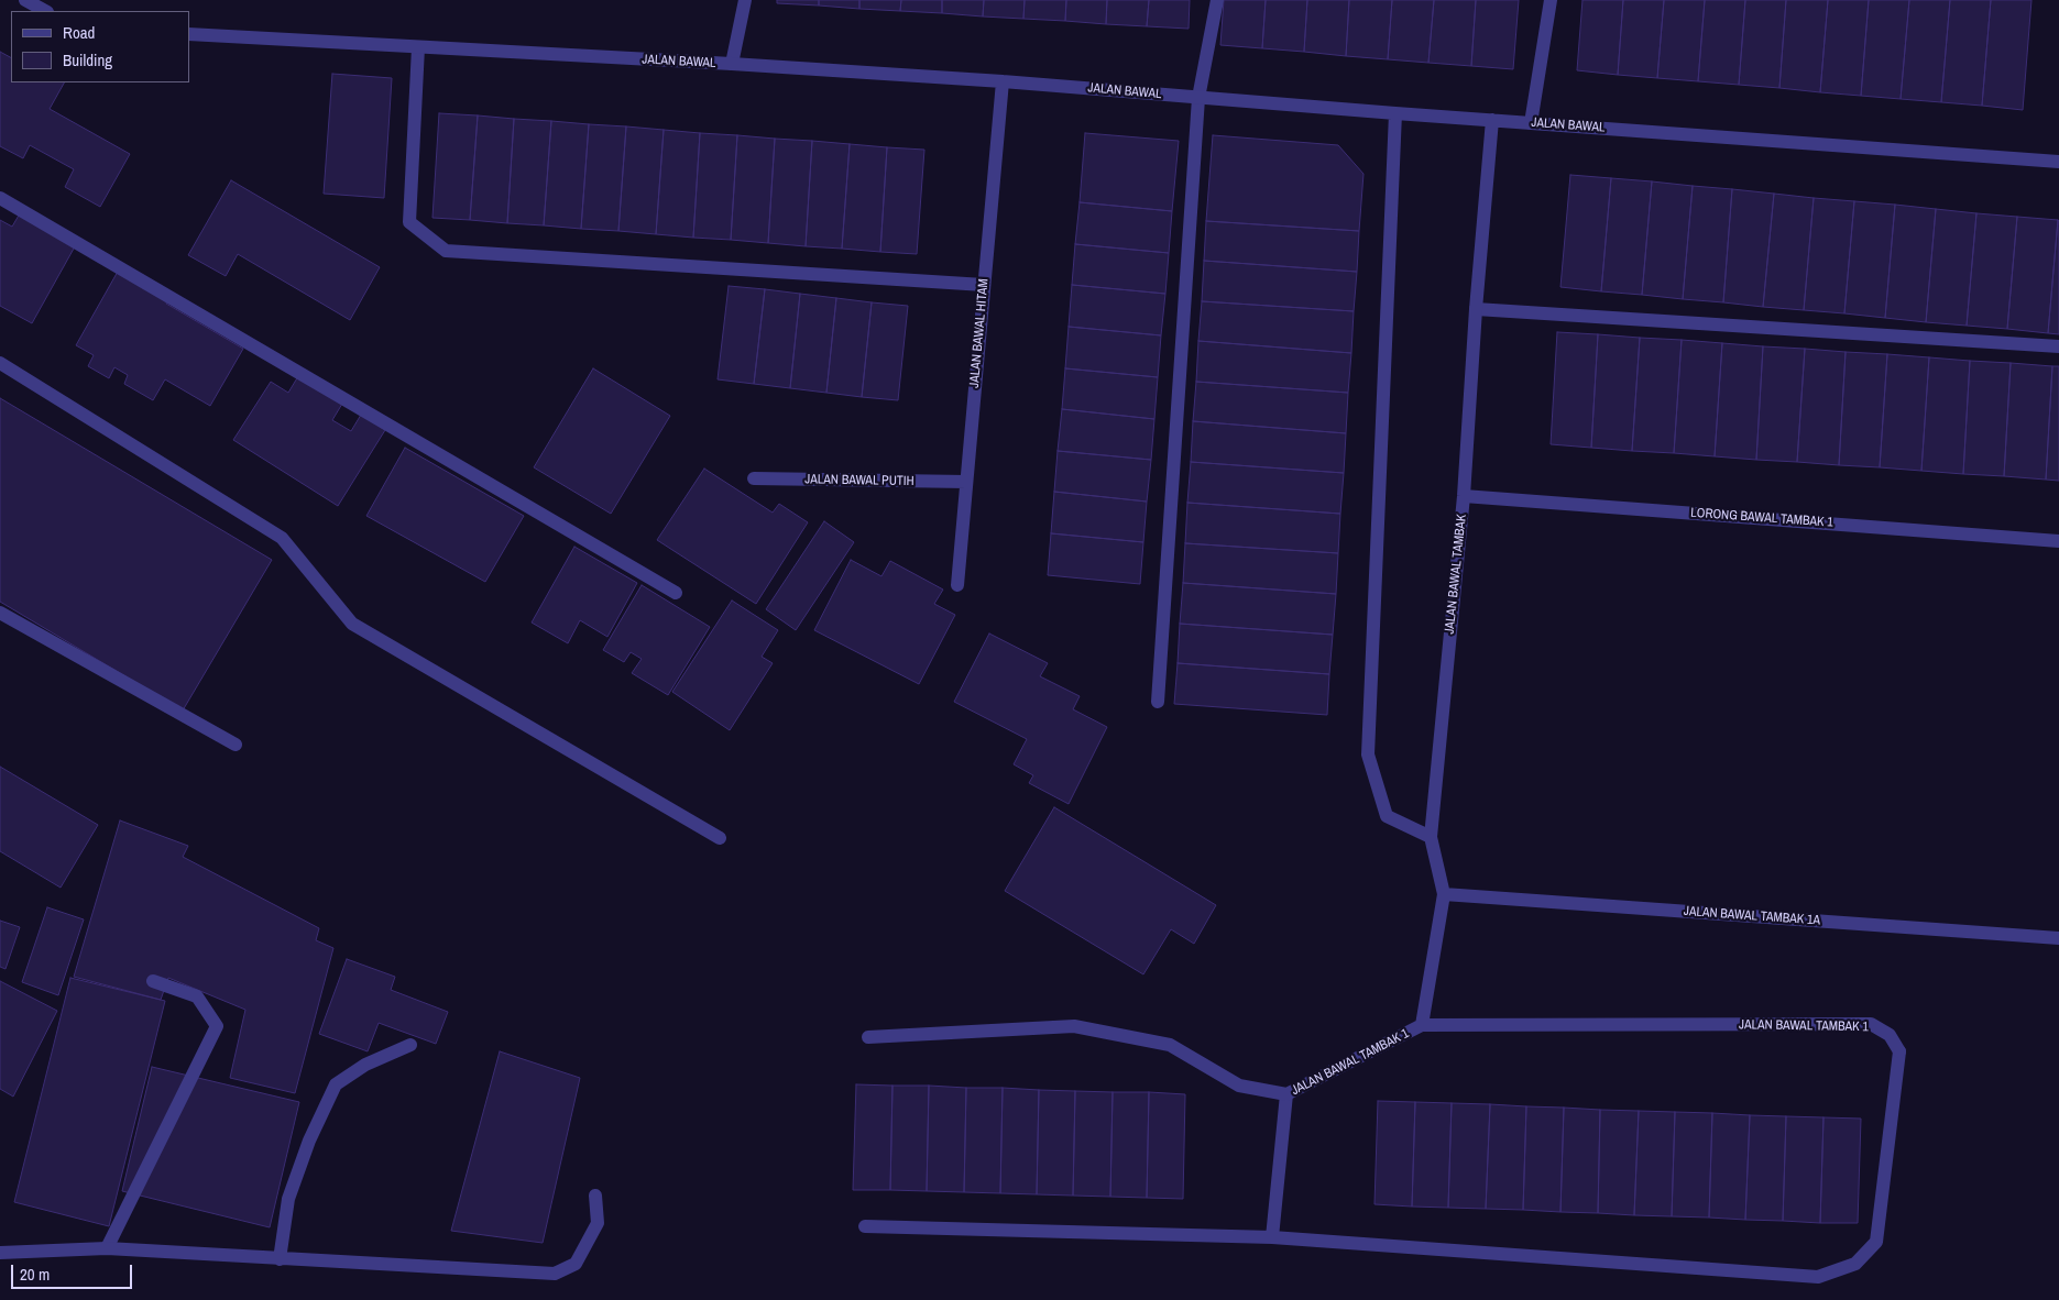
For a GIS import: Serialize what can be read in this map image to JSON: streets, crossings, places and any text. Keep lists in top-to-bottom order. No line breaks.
{"streets":{"street":["JALAN BAWAL","JALAN BAWAL HITAM","JALAN BAWAL PUTIH","LORONG BAWAL TAMBAK 1","JALAN BAWAL TAMBAK","JALAN BAWAL TAMBAK 1A","JALAN BAWAL TAMBAK 1"]},"crossings":[["JALAN BAWAL","JALAN BAWAL HITAM"],["JALAN BAWAL","JALAN BAWAL TAMBAK"],["JALAN BAWAL HITAM","JALAN BAWAL PUTIH"],["LORONG BAWAL TAMBAK 1","JALAN BAWAL TAMBAK"],["JALAN BAWAL TAMBAK","JALAN BAWAL TAMBAK 1A"],["JALAN BAWAL TAMBAK","JALAN BAWAL TAMBAK 1"]],"legend":["Road","Building"],"scale_bar":"20 m"}
